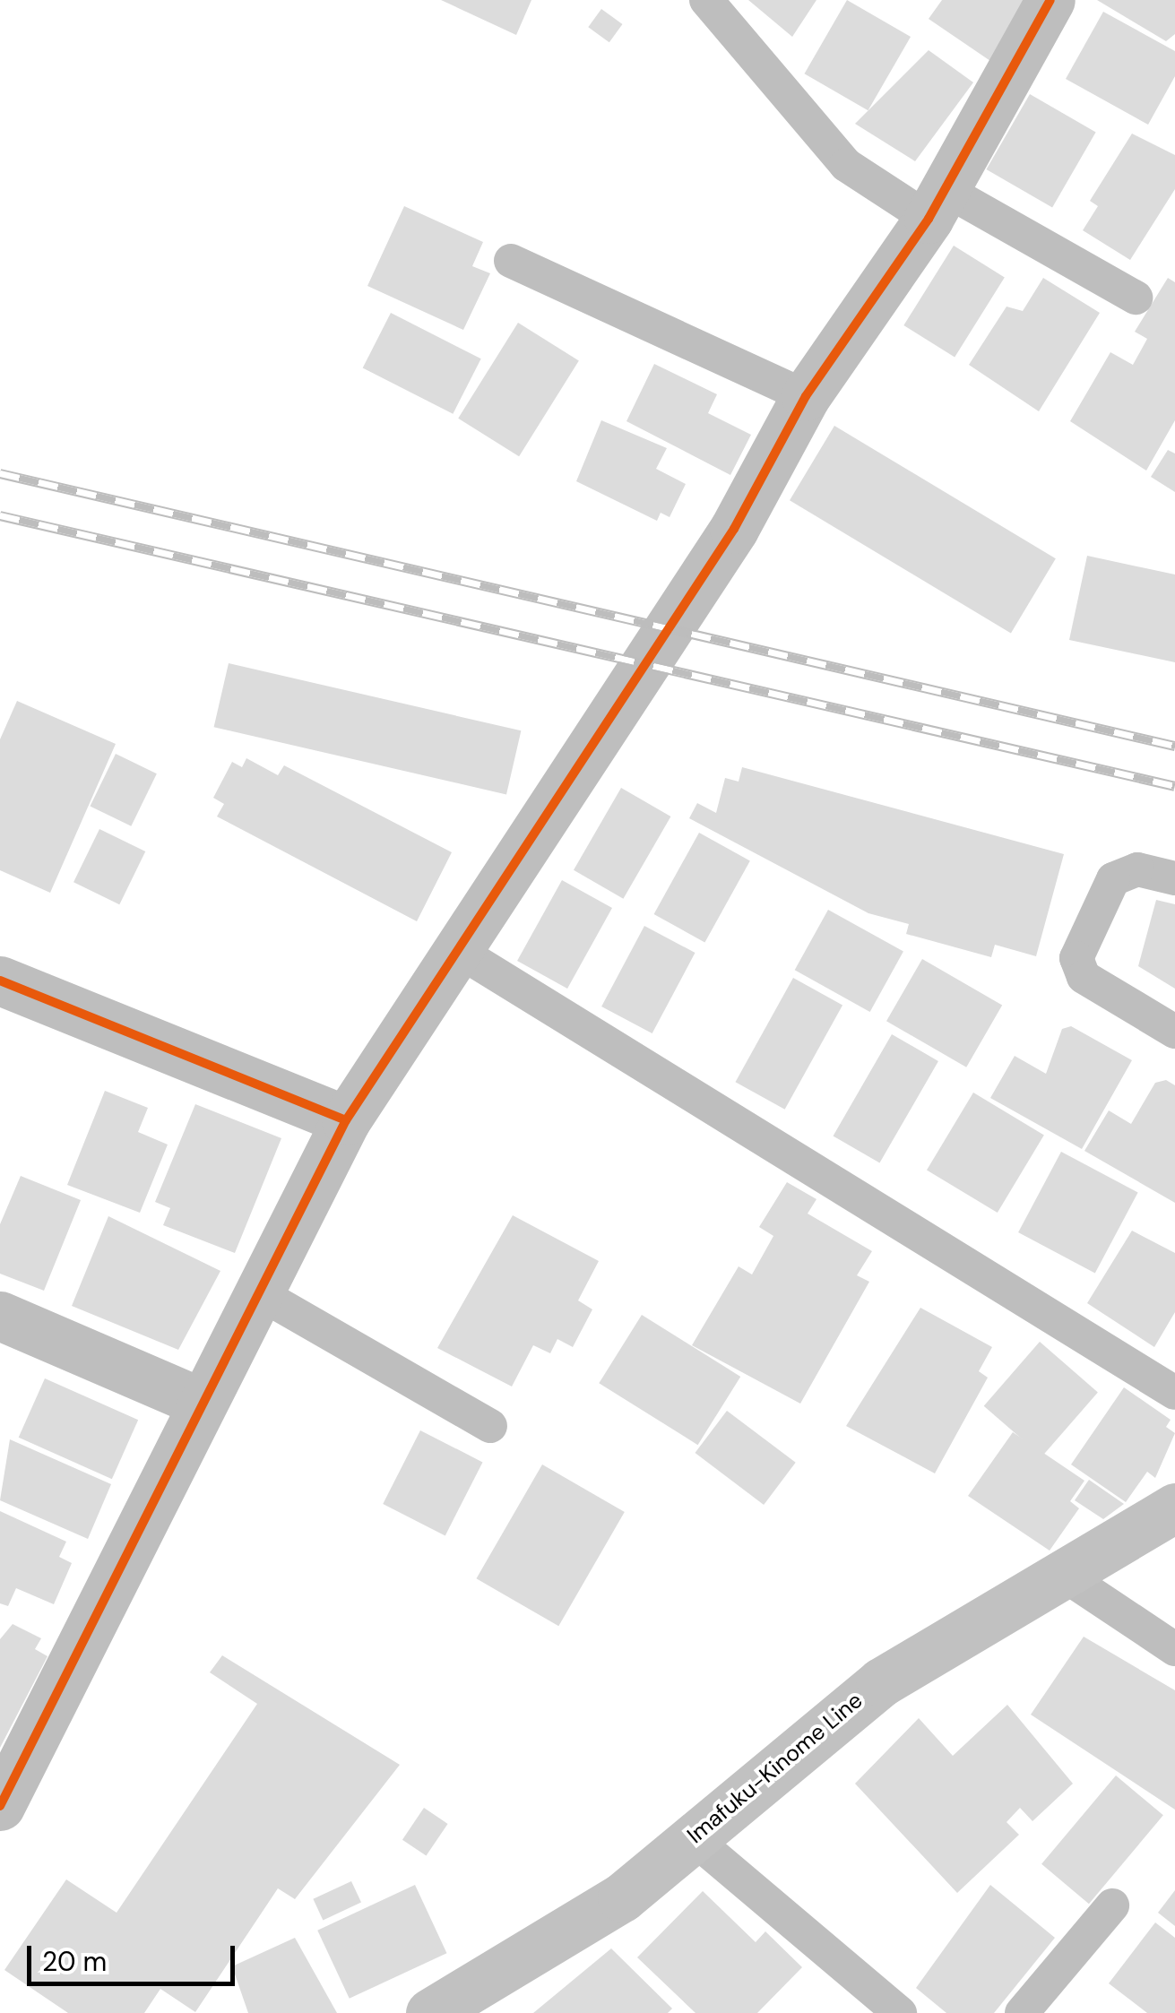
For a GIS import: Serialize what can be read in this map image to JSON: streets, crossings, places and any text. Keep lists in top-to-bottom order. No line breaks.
{"streets":{"main road":["Imafuku-Kinome Line"]},"scale_bar":"20 m"}
